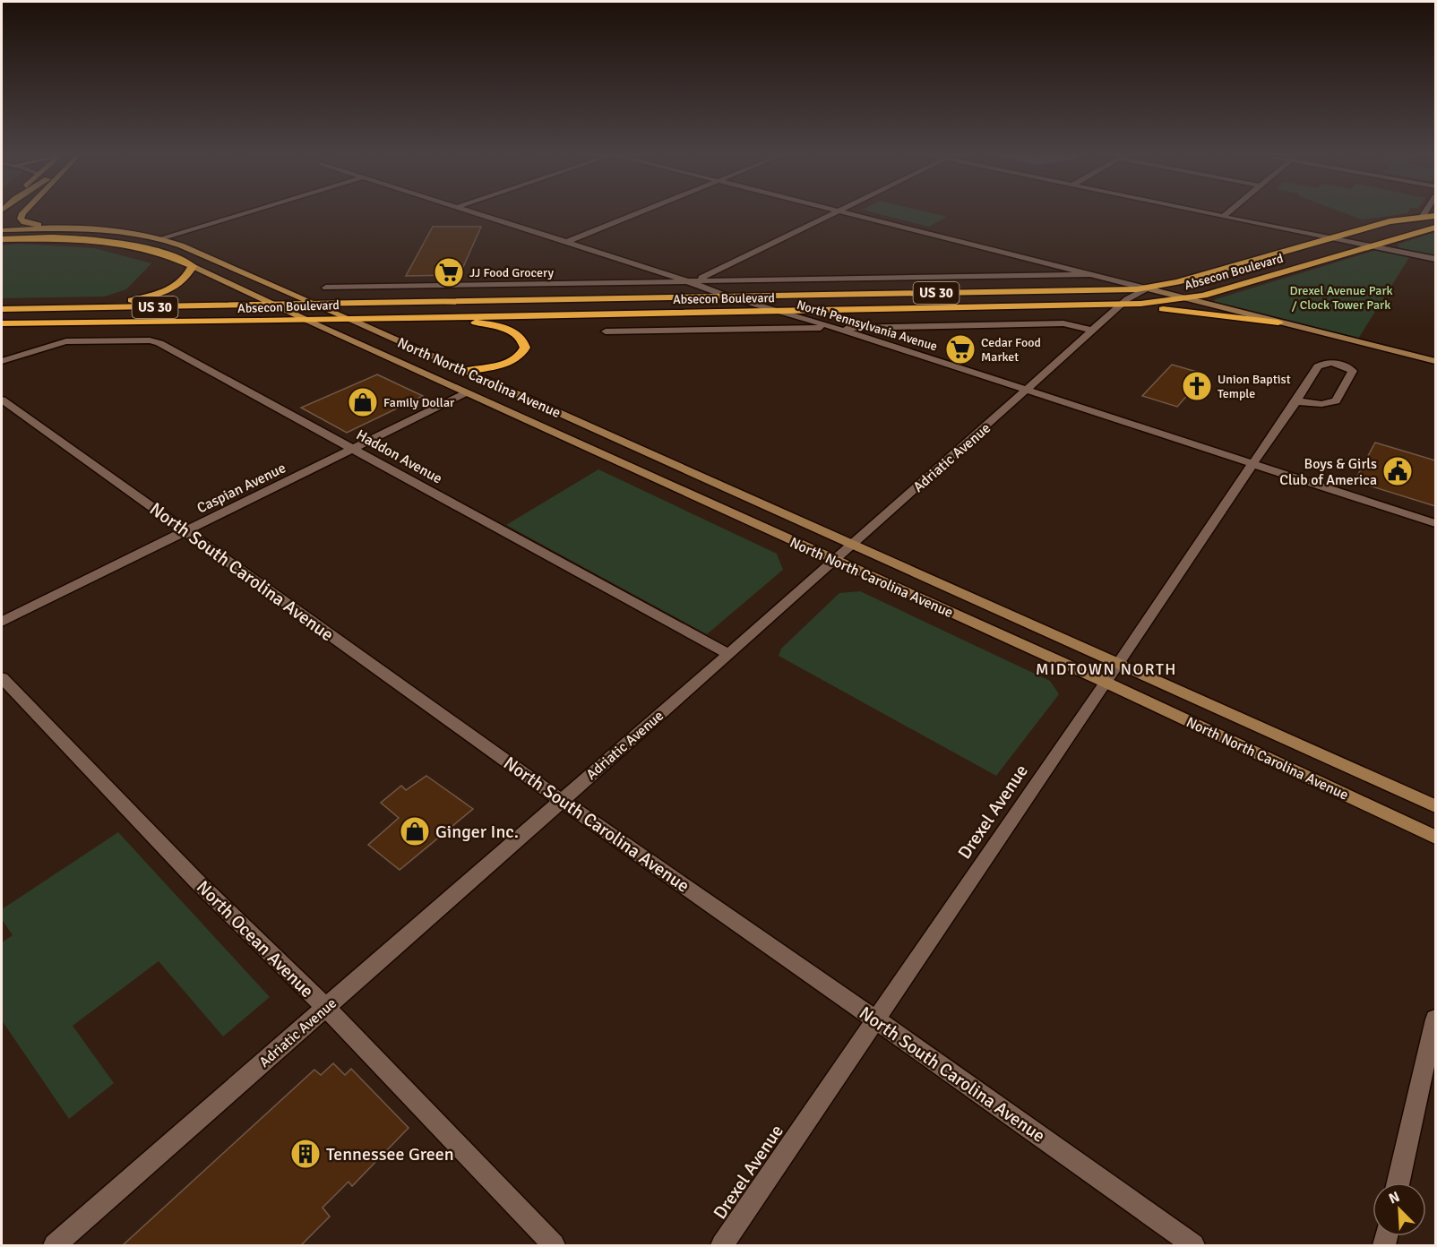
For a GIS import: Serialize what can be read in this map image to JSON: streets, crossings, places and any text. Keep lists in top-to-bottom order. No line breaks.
{"streets":{"highway":["Absecon Boulevard","US 30"],"street":["North Pennsylvania Avenue","North North Carolina Avenue","Haddon Avenue","Adriatic Avenue","Caspian Avenue","North South Carolina Avenue","Drexel Avenue","North Ocean Avenue"]},"crossings":[["Absecon Boulevard","North Pennsylvania Avenue"],["Absecon Boulevard","North North Carolina Avenue"],["Absecon Boulevard","Adriatic Avenue"],["North Pennsylvania Avenue","Adriatic Avenue"],["North Pennsylvania Avenue","Drexel Avenue"],["North North Carolina Avenue","Adriatic Avenue"],["North North Carolina Avenue","Caspian Avenue"],["North North Carolina Avenue","Drexel Avenue"],["Haddon Avenue","Adriatic Avenue"],["Haddon Avenue","Caspian Avenue"],["Adriatic Avenue","North South Carolina Avenue"],["Adriatic Avenue","North Ocean Avenue"],["Caspian Avenue","North South Carolina Avenue"],["North South Carolina Avenue","Drexel Avenue"]],"districts":["MIDTOWN NORTH"],"parks":["Drexel Avenue Park / Clock Tower Park"],"places":{"supermarket":["JJ Food Grocery","Cedar Food Market"],"church":["Union Baptist Temple"],"shop":["Family Dollar","Ginger Inc."],"public building":["Boys & Girls Club of America"],"building":["Tennessee Green"]},"north":"top left"}
